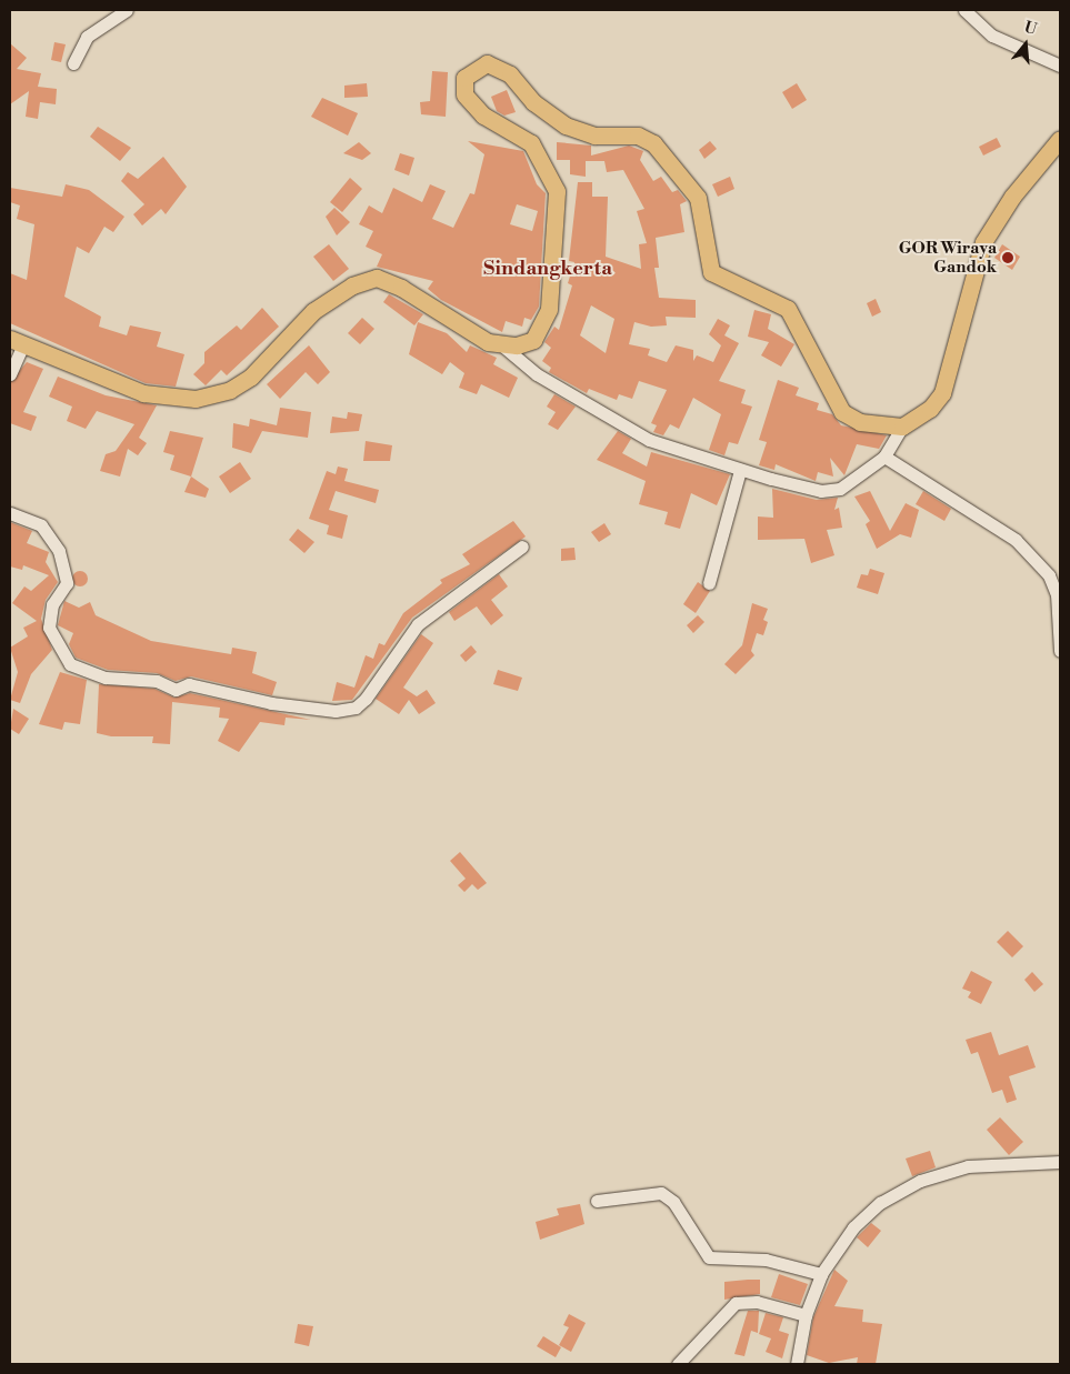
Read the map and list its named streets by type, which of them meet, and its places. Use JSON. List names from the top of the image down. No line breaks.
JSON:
{"districts":["Sindangkerta"],"places":["GOR Wiraya Gandok"],"north":"top"}
